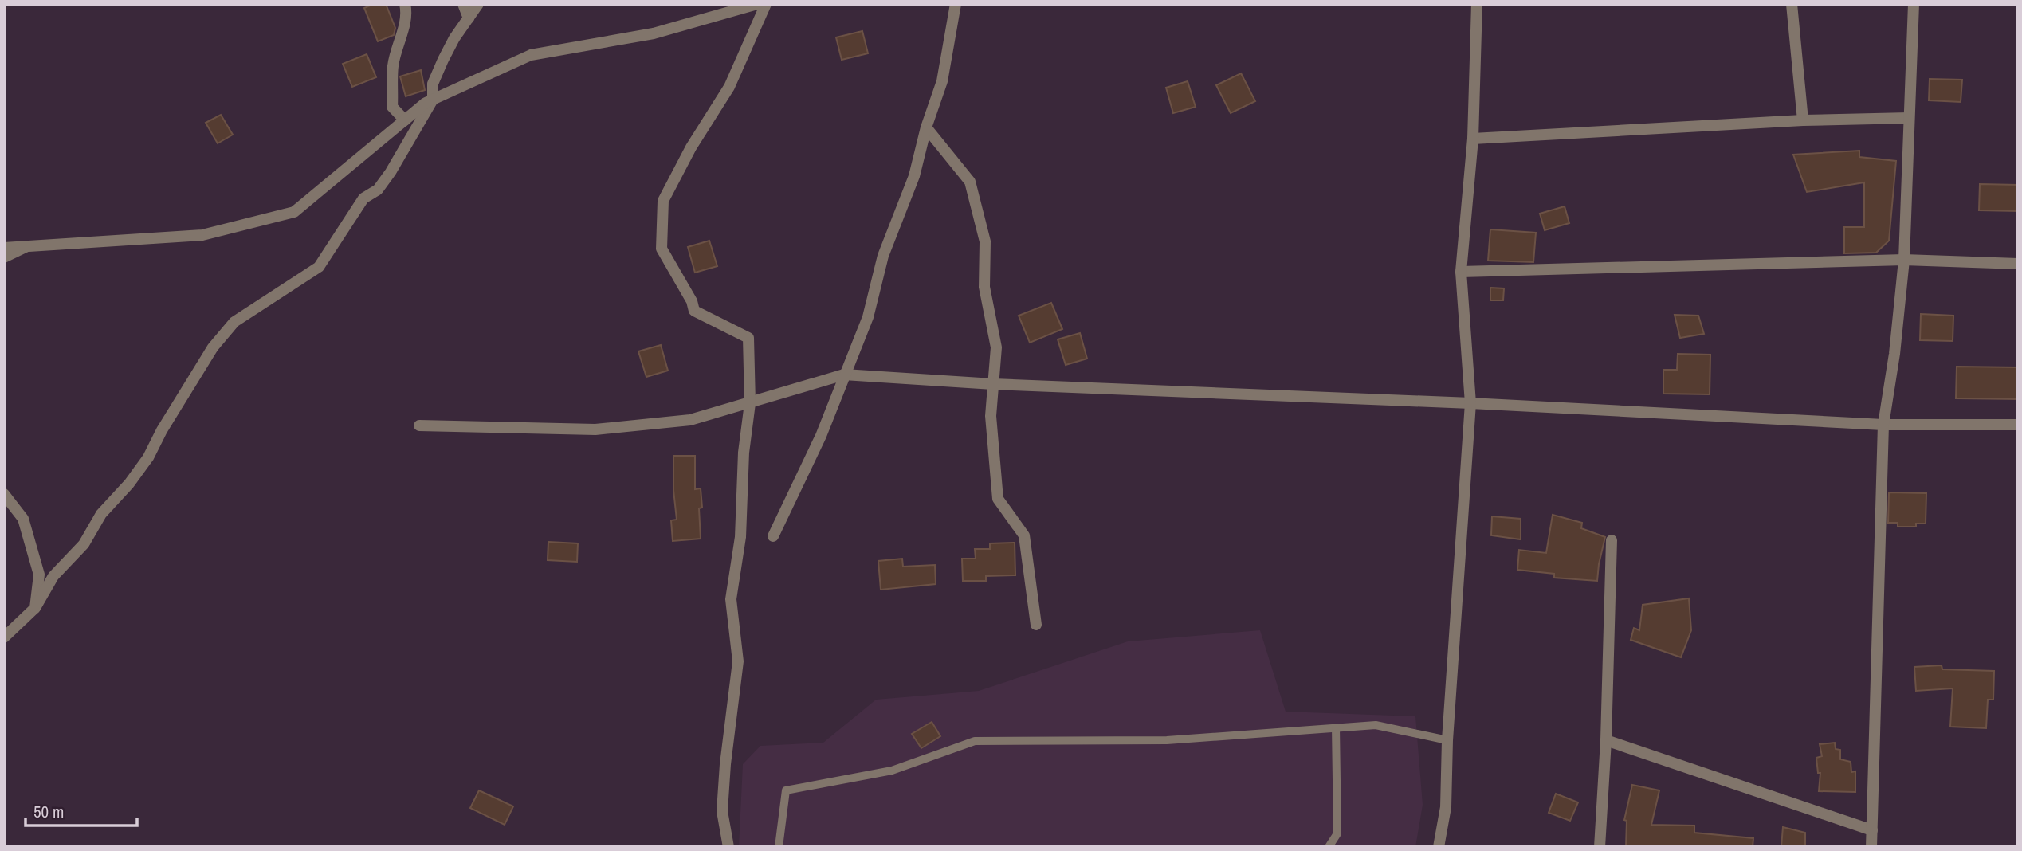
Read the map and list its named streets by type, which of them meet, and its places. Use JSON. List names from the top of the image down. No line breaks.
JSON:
{"scale_bar":"50 m"}
